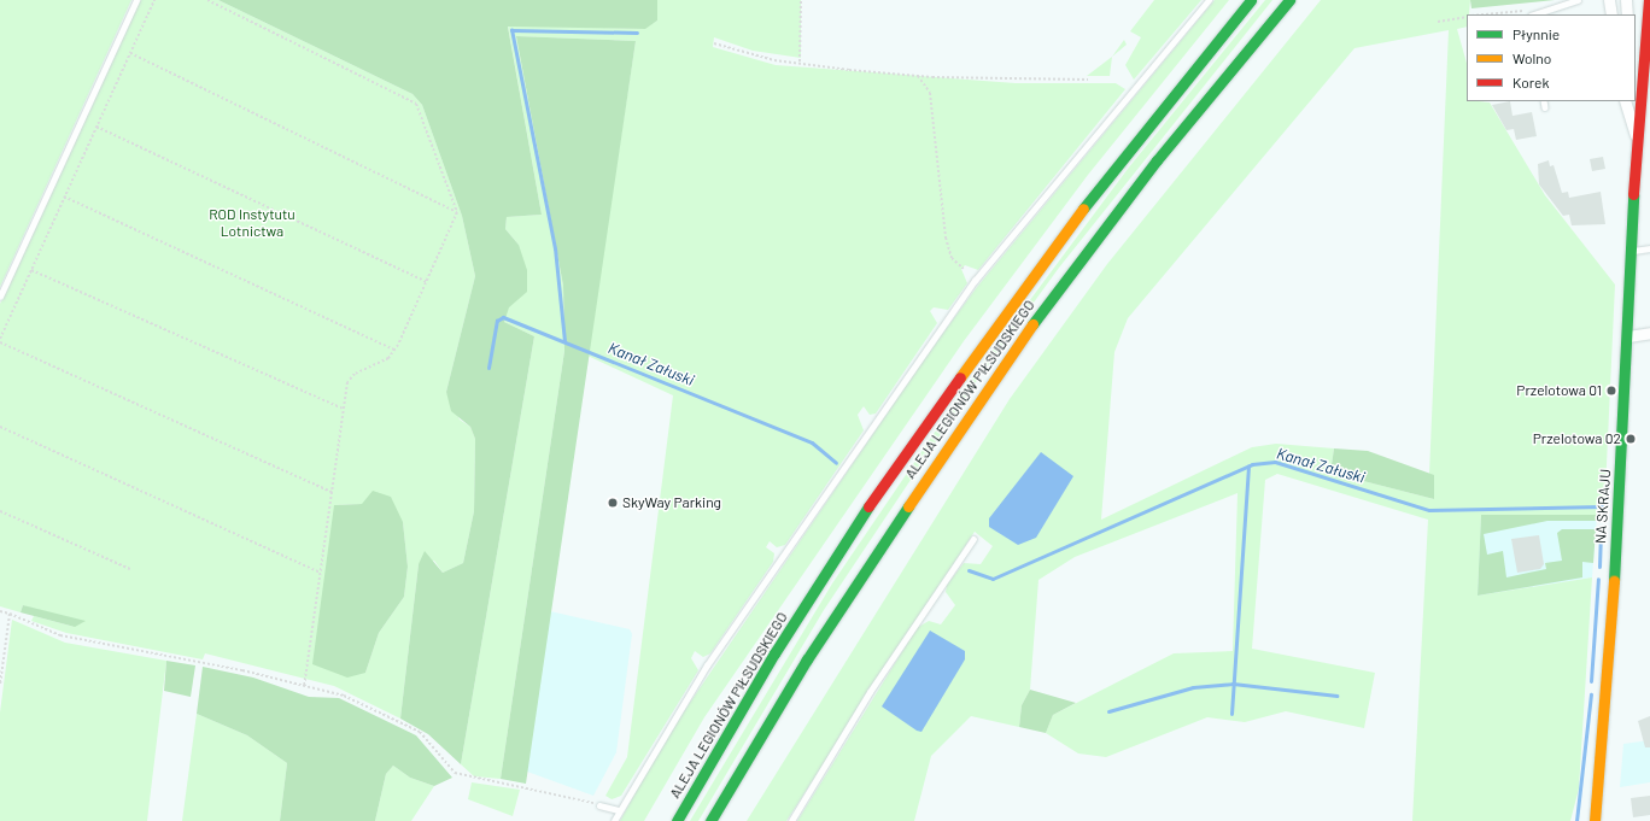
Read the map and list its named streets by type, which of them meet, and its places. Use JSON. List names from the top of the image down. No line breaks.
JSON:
{"streets":{"main road":["ALEJA LEGIONÓW PIŁSUDSKIEGO","NA SKRAJU"]},"water":["Kanał Załuski"],"parks":["ROD Instytutu Lotnictwa"],"places":["Przelotowa 01","Przelotowa 02","SkyWay Parking"],"legend":["Płynnie","Wolno","Korek"]}
